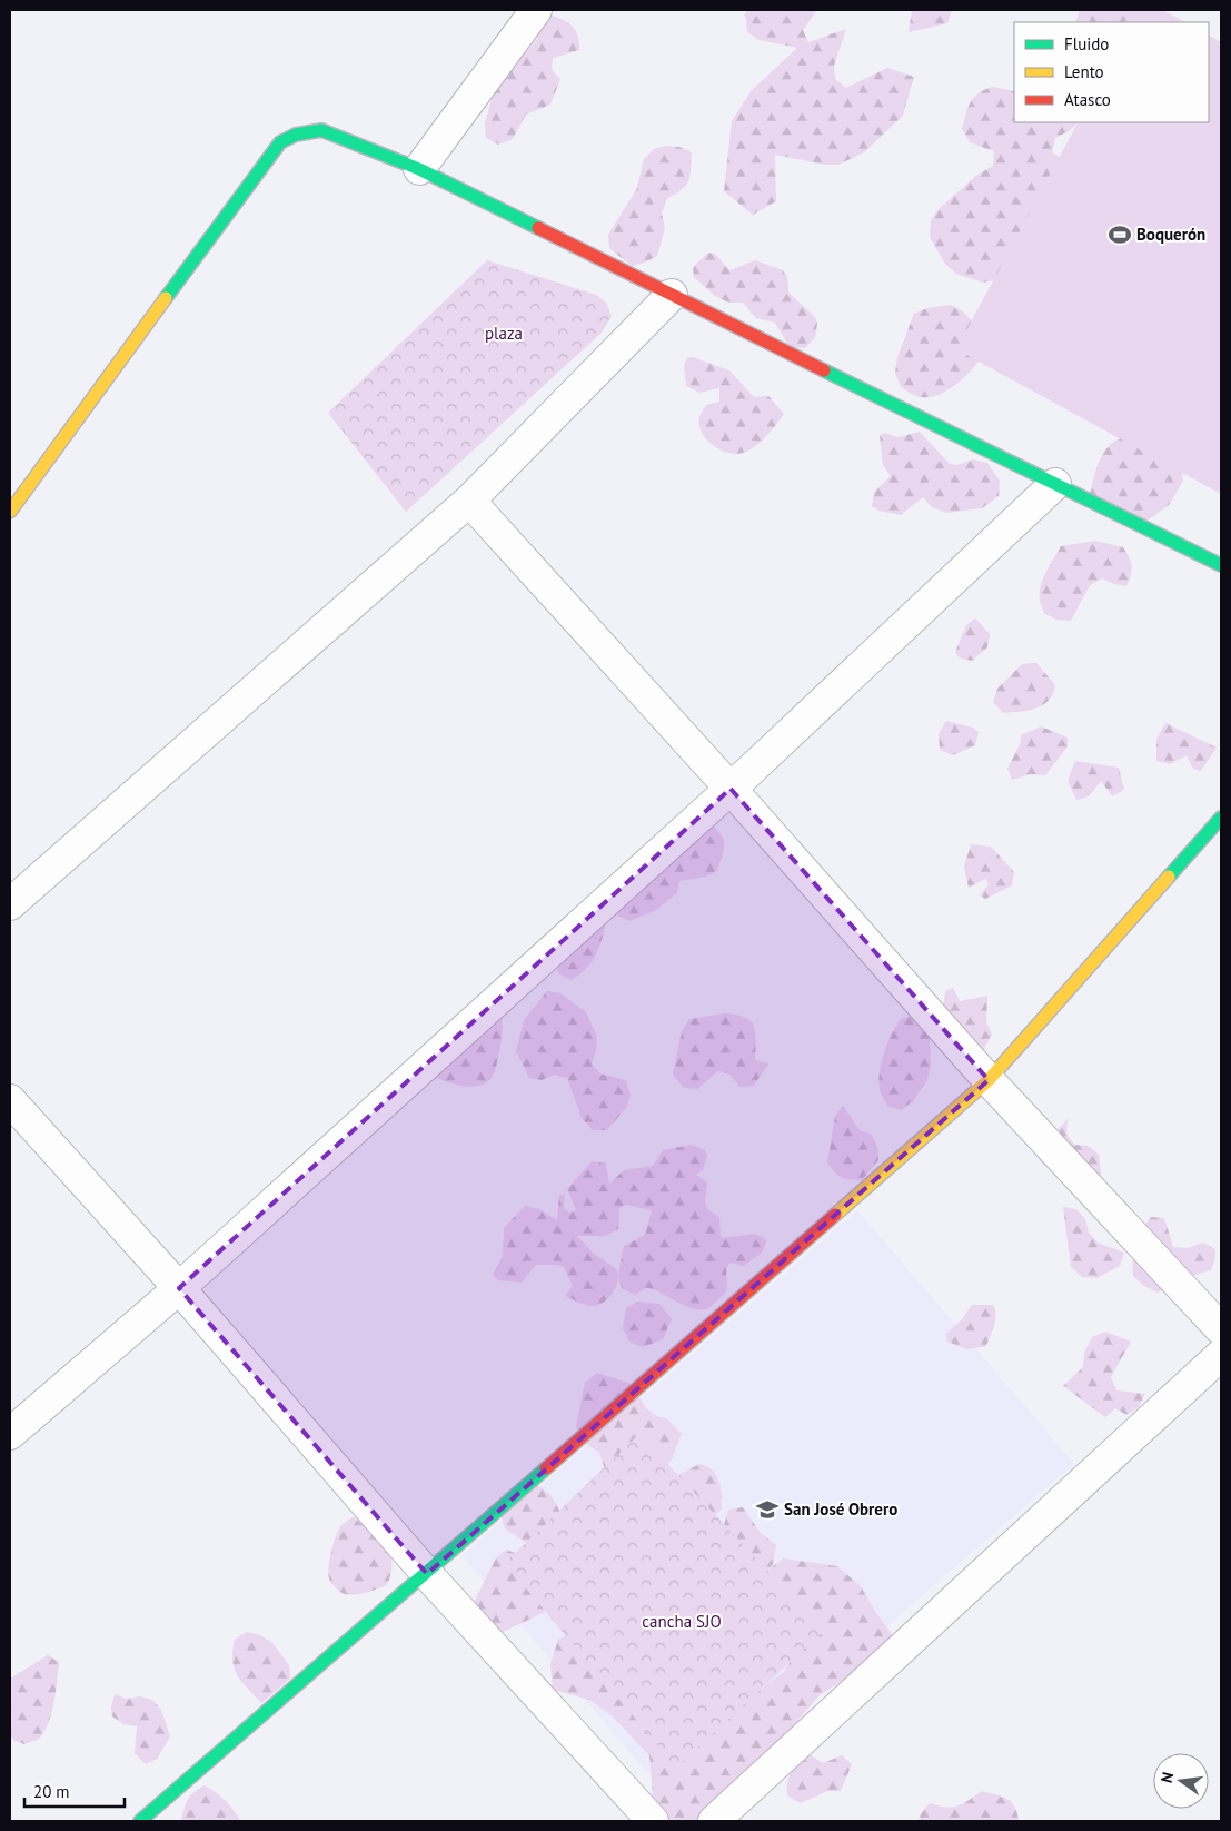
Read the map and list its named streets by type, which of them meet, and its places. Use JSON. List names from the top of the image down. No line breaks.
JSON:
{"parks":["plaza","cancha SJO"],"places":{"sports":["Boquerón"],"school or university":["San José Obrero"]},"legend":["Fluido","Lento","Atasco"],"scale_bar":"20 m","north":"left"}
